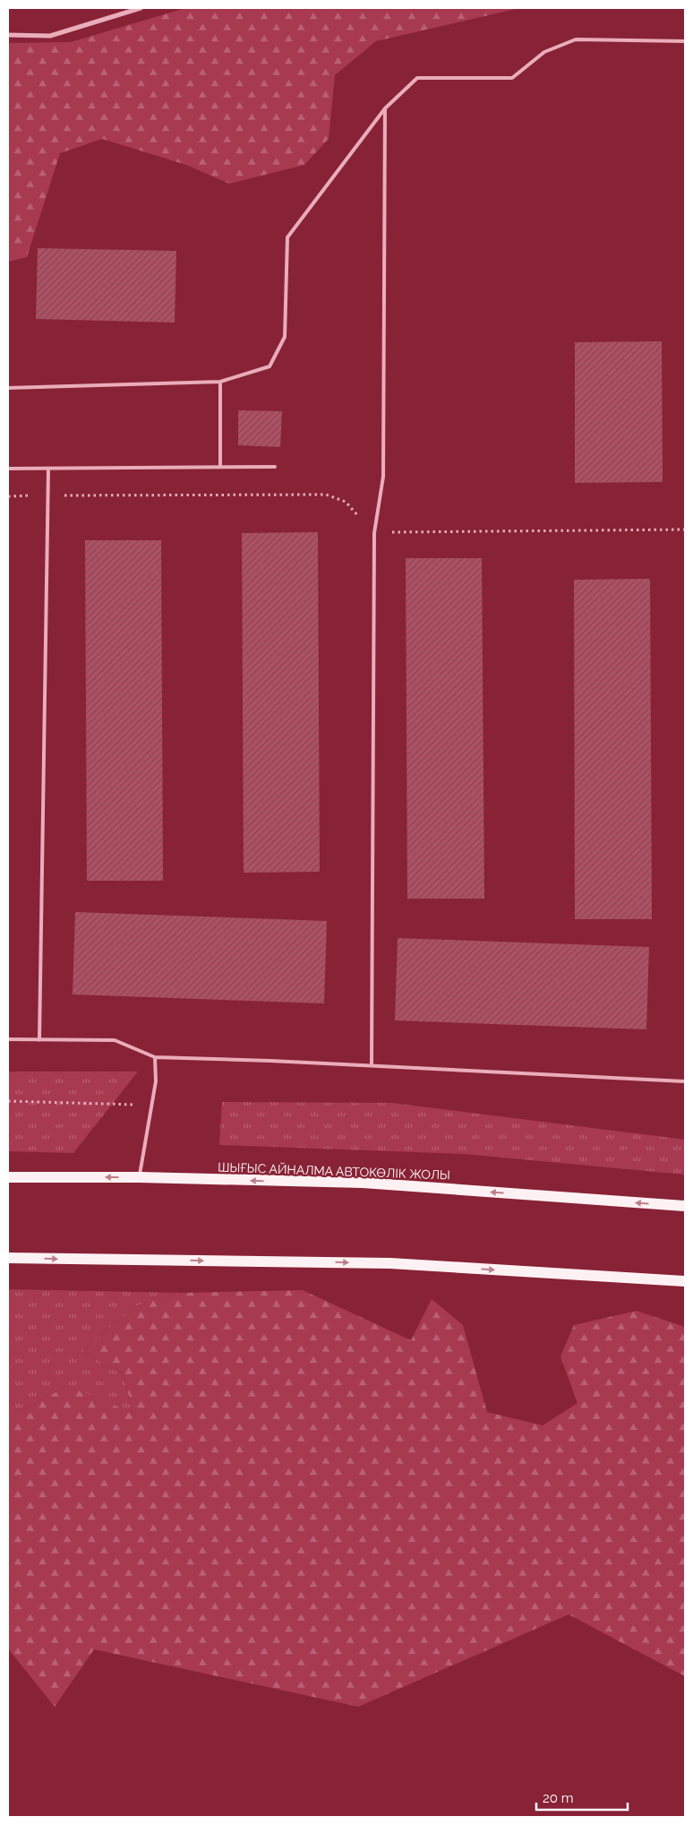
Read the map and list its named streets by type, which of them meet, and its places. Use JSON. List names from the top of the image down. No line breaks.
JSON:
{"streets":{"main road":["ШЫҒЫС АЙНАЛМА АВТОКӨЛІК ЖОЛЫ"]},"scale_bar":"20 m"}
